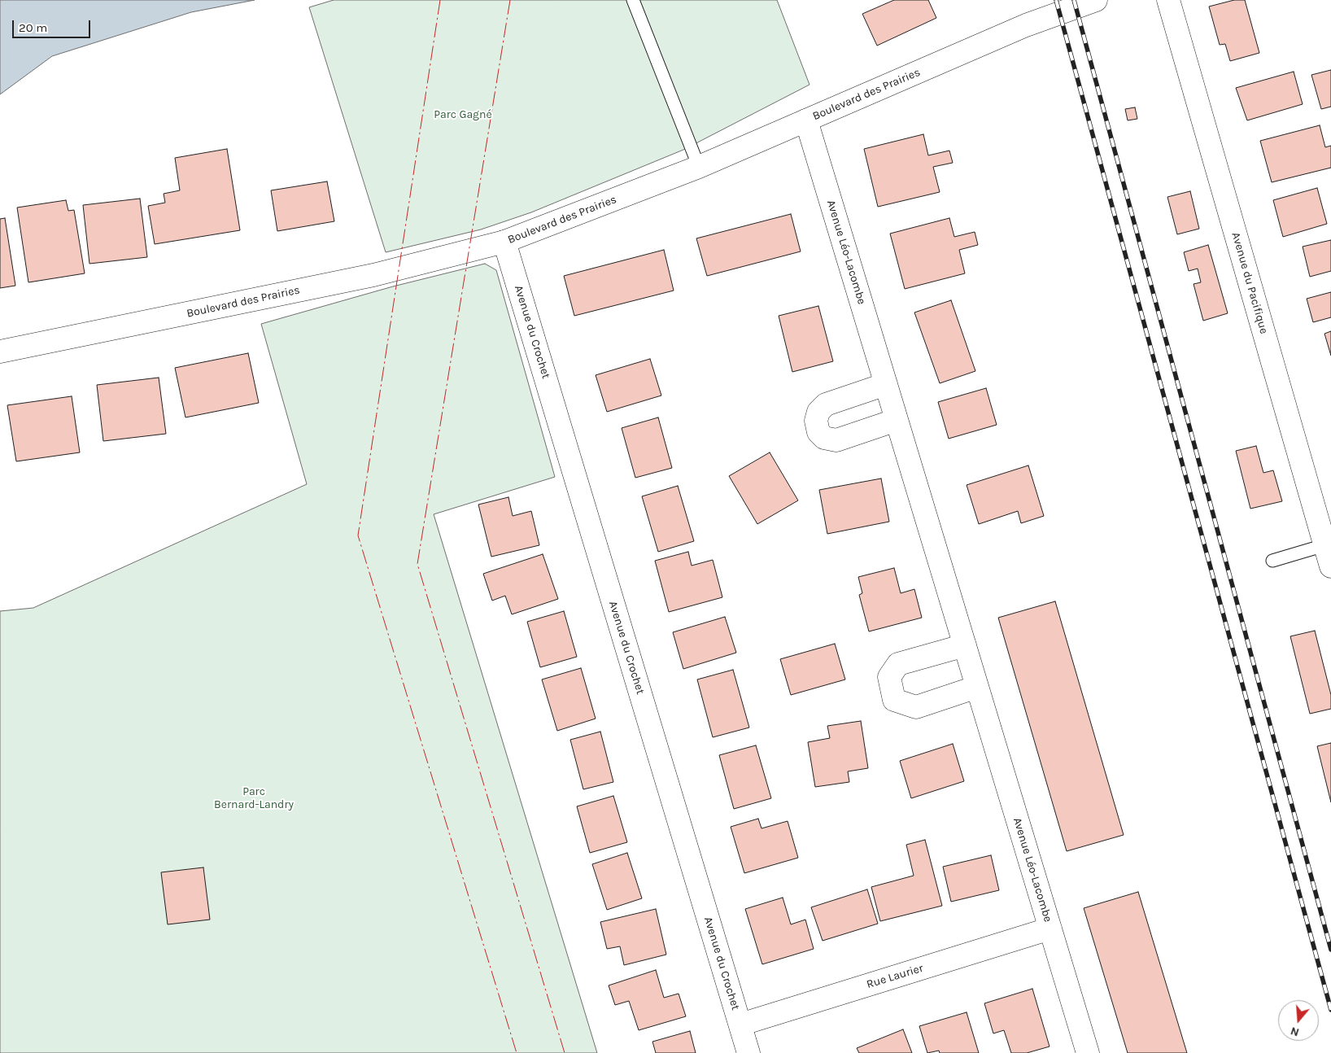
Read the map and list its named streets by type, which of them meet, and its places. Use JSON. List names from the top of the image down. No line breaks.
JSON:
{"streets":{"street":["Boulevard des Prairies","Avenue Léo-Lacombe","Avenue du Pacifique","Avenue du Crochet","Rue Laurier"]},"crossings":[["Boulevard des Prairies","Avenue Léo-Lacombe"],["Boulevard des Prairies","Avenue du Crochet"],["Avenue Léo-Lacombe","Rue Laurier"],["Avenue du Crochet","Rue Laurier"]],"parks":["Parc Gagné","Parc Bernard-Landry"],"scale_bar":"20 m","north":"bottom"}
